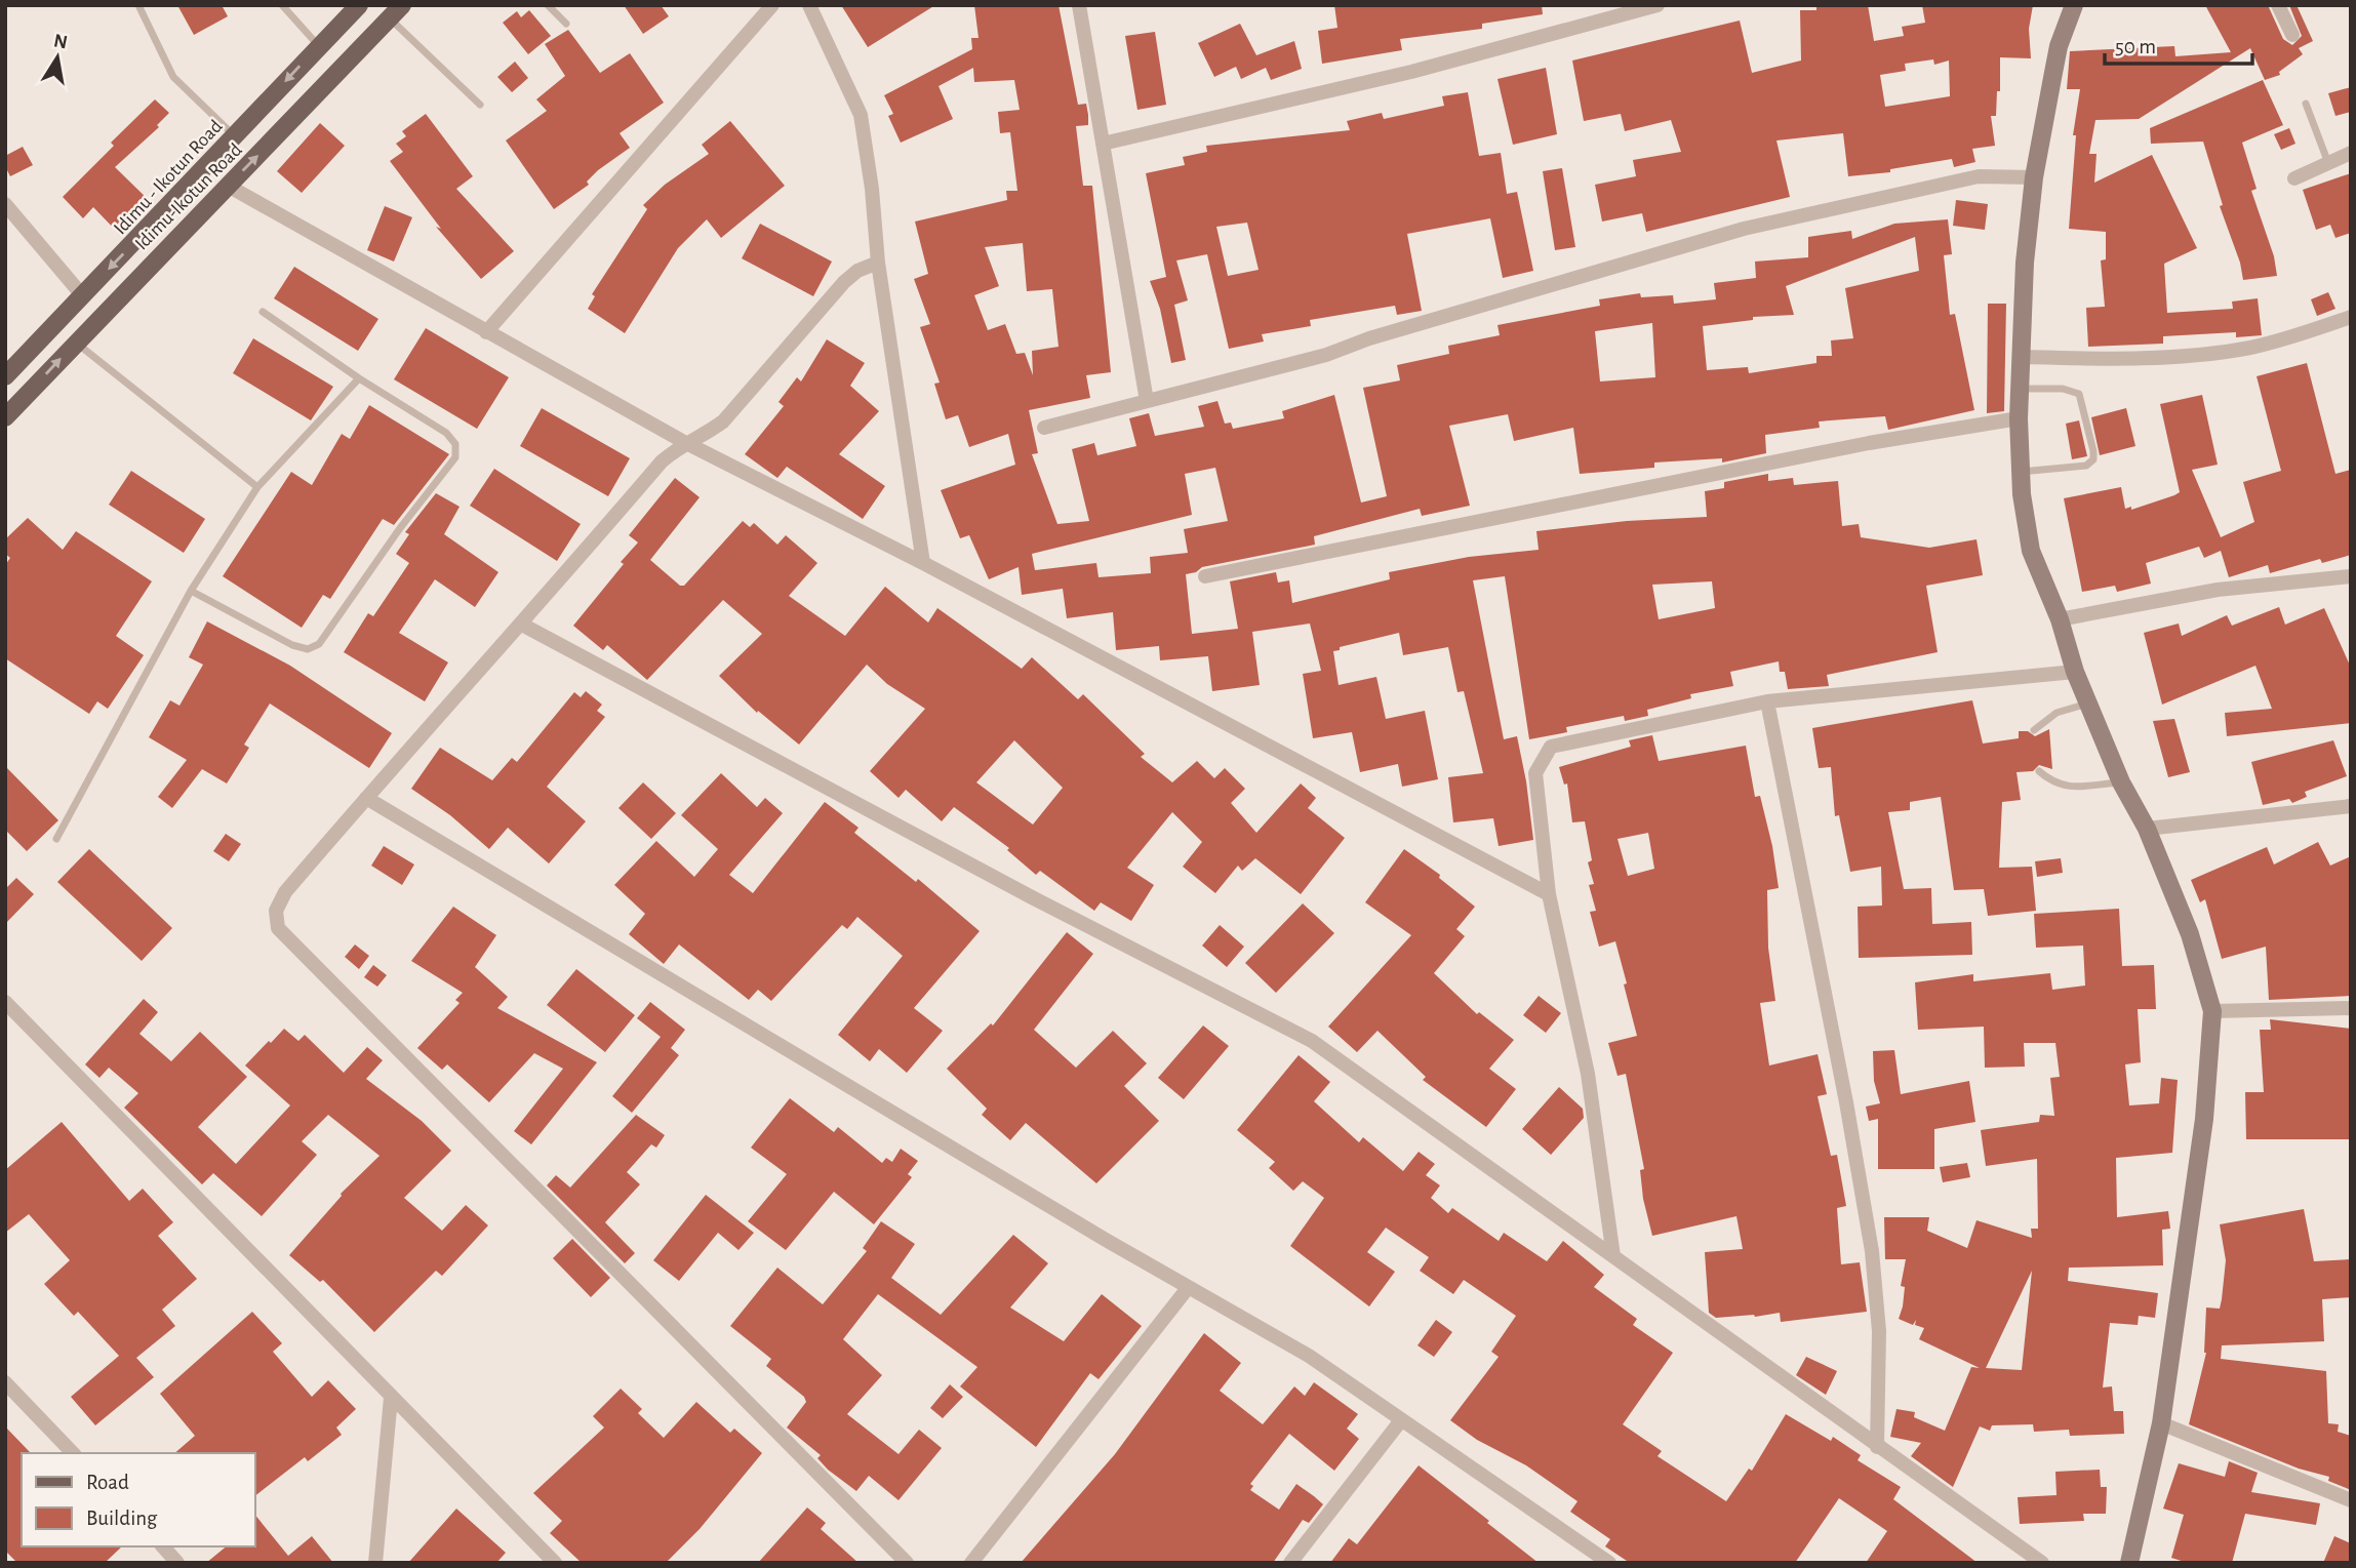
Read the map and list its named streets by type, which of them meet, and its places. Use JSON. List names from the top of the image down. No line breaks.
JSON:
{"streets":{"main road":["Idimu - Ikotun Road","Idimu-Ikotun Road"]},"one_way":["Idimu - Ikotun Road","Idimu-Ikotun Road"],"legend":["Road","Building"],"scale_bar":"50 m","north":"top"}
